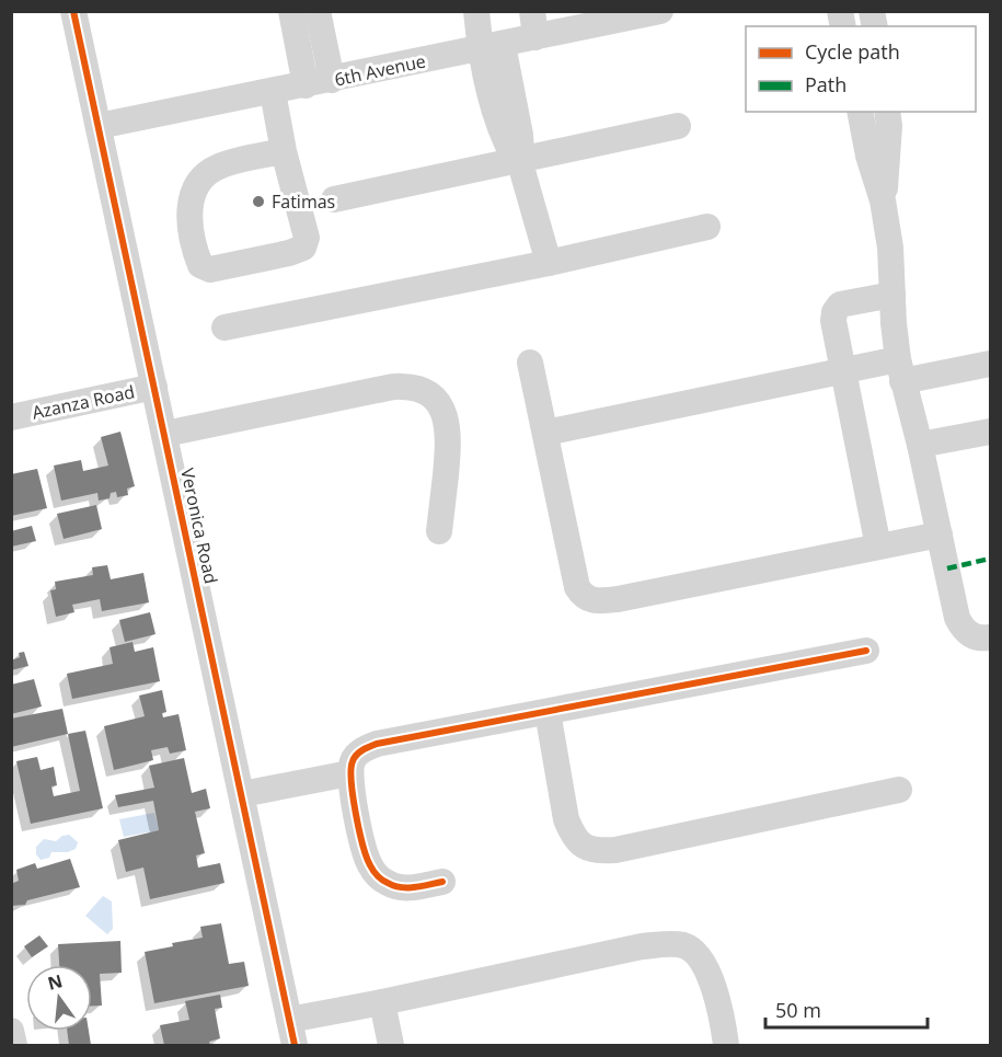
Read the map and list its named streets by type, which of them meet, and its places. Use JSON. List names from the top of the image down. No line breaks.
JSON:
{"streets":{"street":["6th Avenue","Azanza Road","Veronica Road"]},"crossings":[["6th Avenue","Veronica Road"],["Azanza Road","Veronica Road"]],"places":["Fatimas"],"legend":["Cycle path","Path"],"scale_bar":"50 m","north":"top"}
